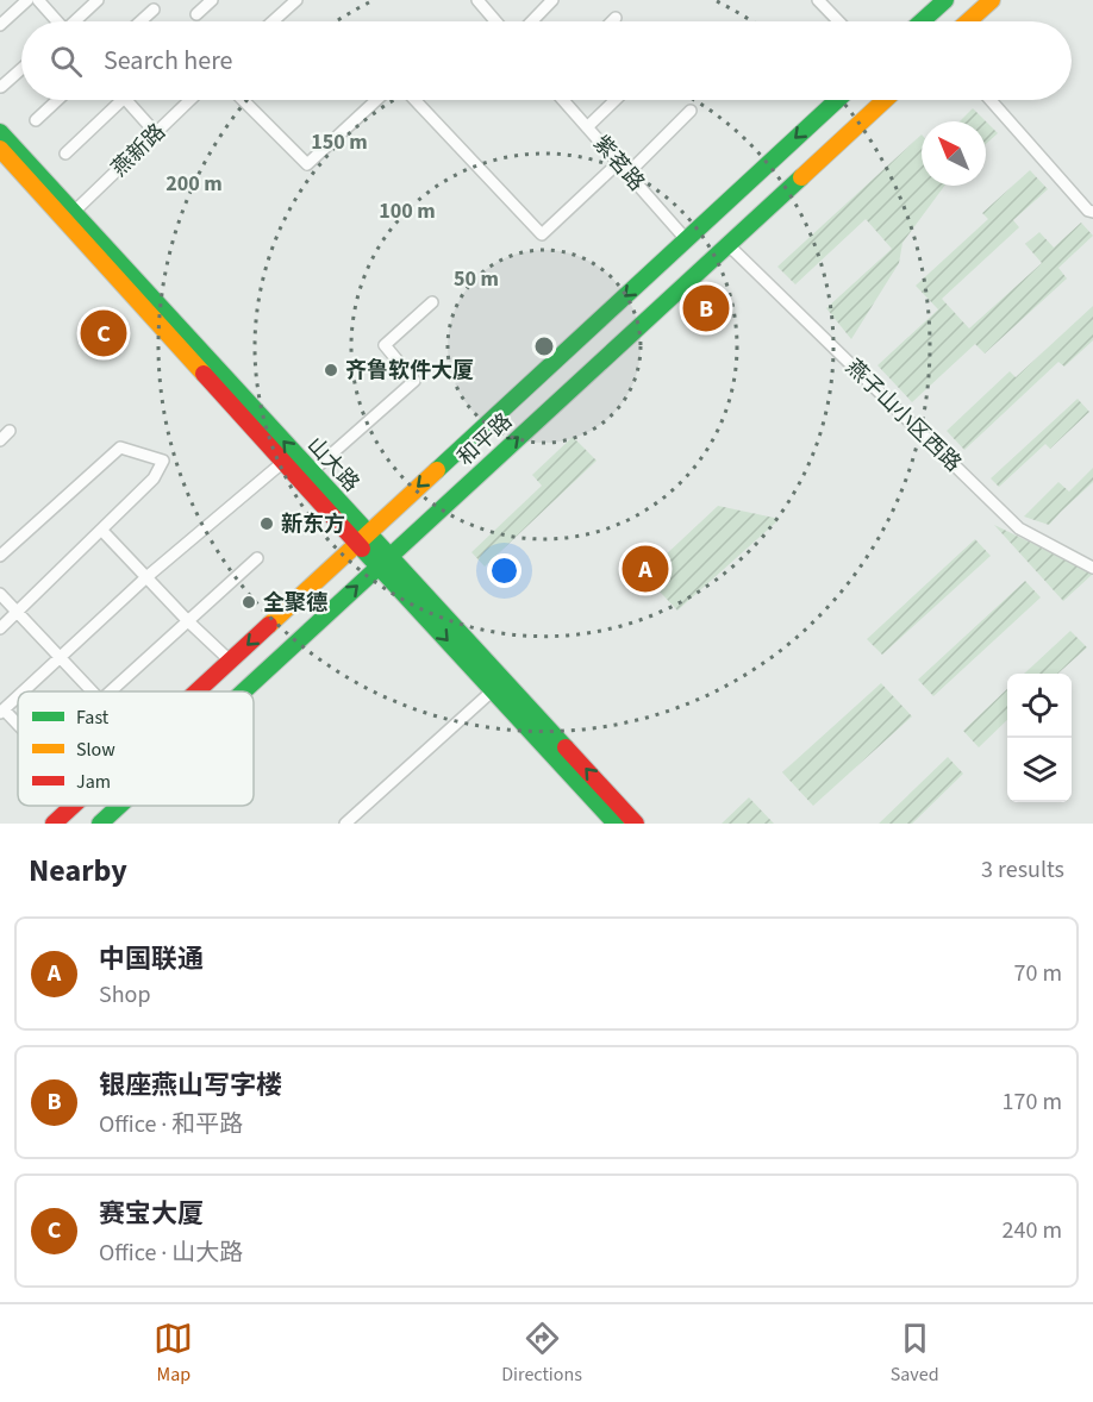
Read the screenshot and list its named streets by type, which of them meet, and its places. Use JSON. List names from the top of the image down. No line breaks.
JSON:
{"streets":{"main road":["和平路","山大路"],"street":["燕新路","紫茗路","燕子山小区西路"]},"crossings":[["燕新路","山大路"],["紫茗路","和平路"],["燕子山小区西路","和平路"],["和平路","山大路"]],"places":["齐鲁软件大厦","新东方","全聚德"],"legend":["Fast","Slow","Jam"],"north":"top left","page":{"search":"Search here","pins":["B","C","A"],"heading":["Nearby","3 results"],"list":[{"mark":"A","name":"中国联通","note":"Shop","value":"70 m"},{"mark":"B","name":"银座燕山写字楼","note":"Office · 和平路","value":"170 m"},{"mark":"C","name":"赛宝大厦","note":"Office · 山大路","value":"240 m"}],"nav":["Map","Directions","Saved"]},"rings":["150 m","200 m","100 m","50 m"]}
